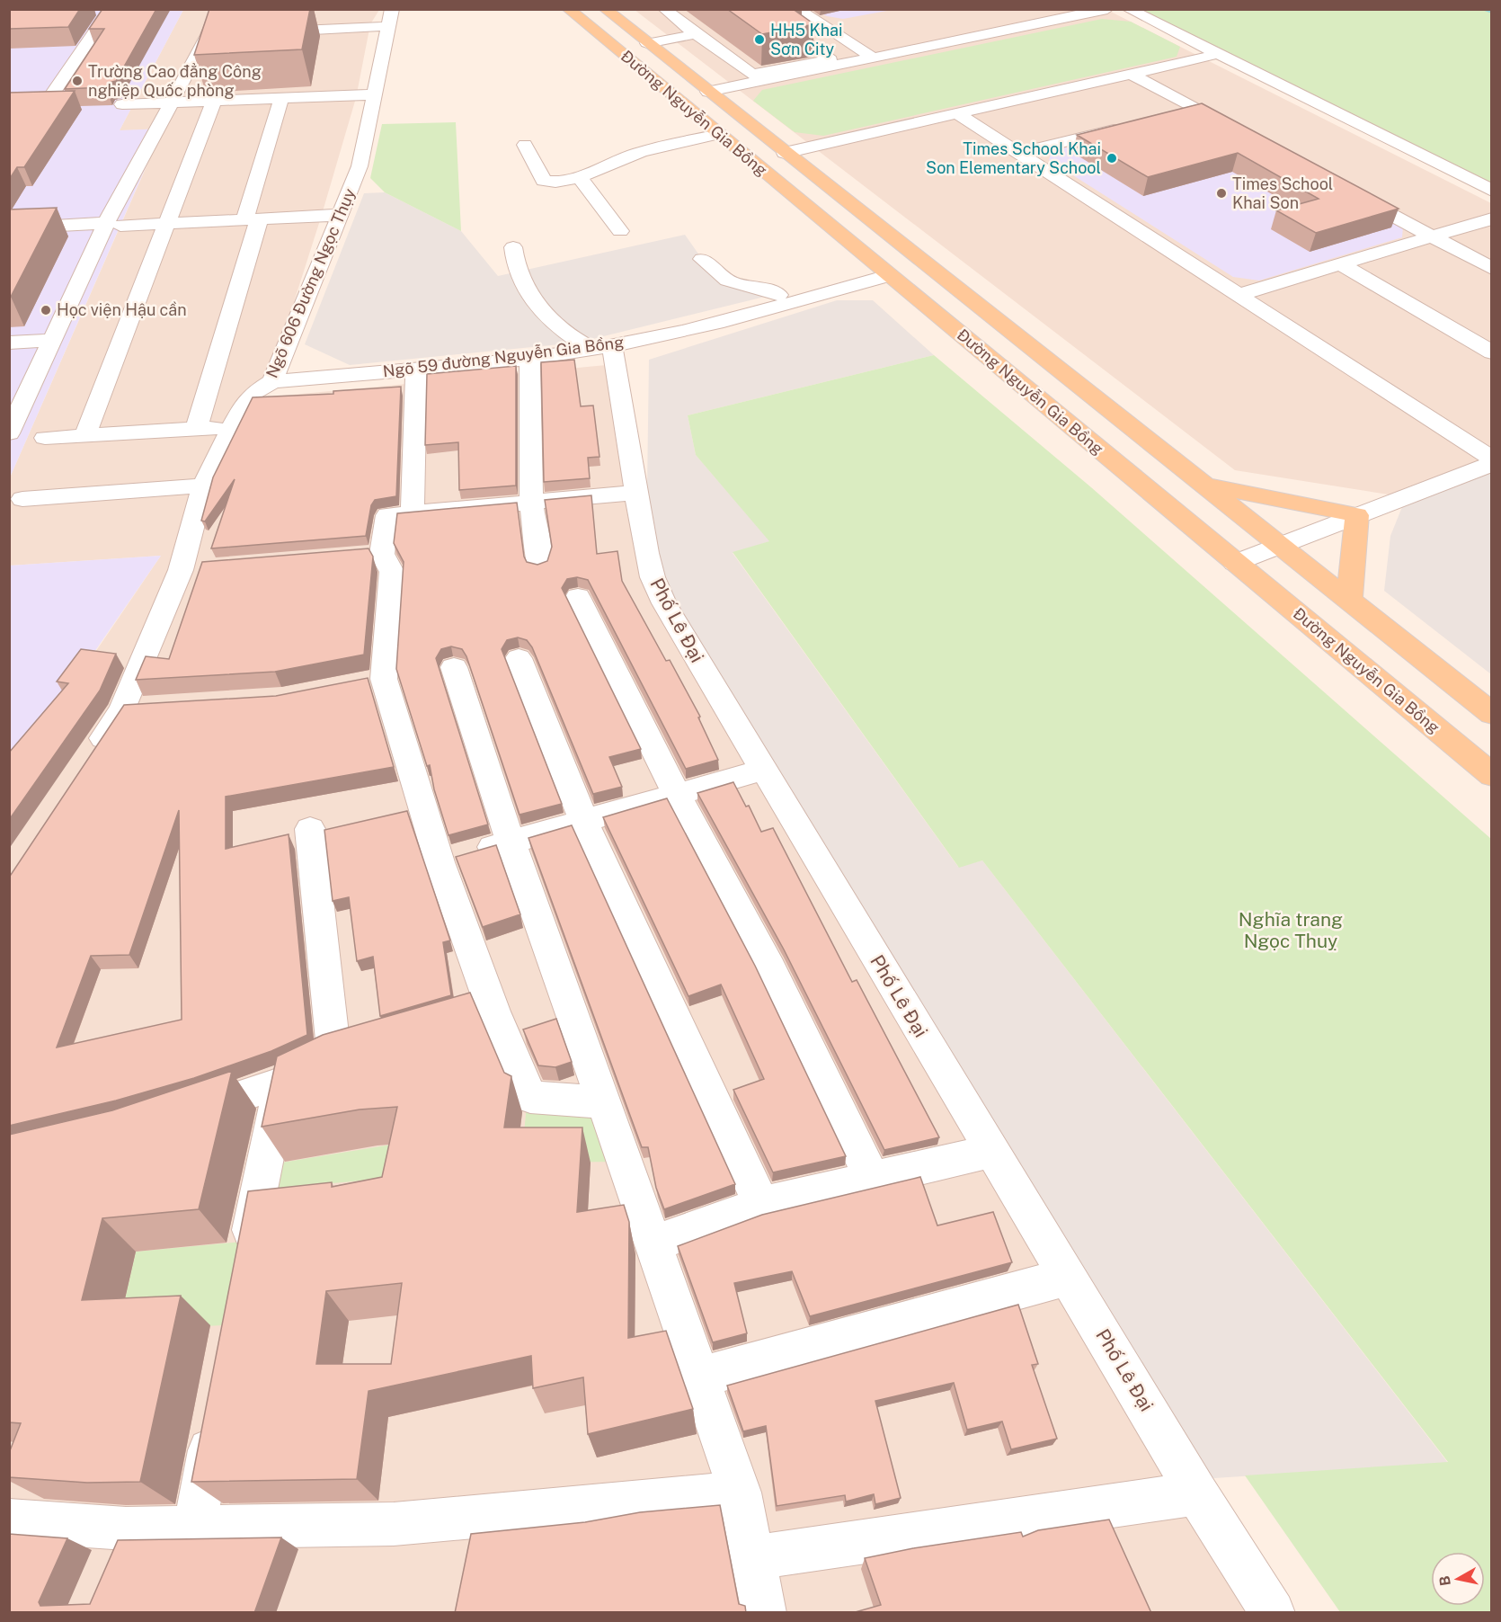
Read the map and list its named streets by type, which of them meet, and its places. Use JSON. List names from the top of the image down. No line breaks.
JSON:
{"streets":{"main road":["Đường Nguyễn Gia Bồng"],"street":["Ngõ 606 Đường Ngọc Thụy","Ngõ 59 đường Nguyễn Gia Bồng","Phố Lê Đại"]},"crossings":[["Đường Nguyễn Gia Bồng","Ngõ 59 đường Nguyễn Gia Bồng"],["Ngõ 606 Đường Ngọc Thụy","Ngõ 59 đường Nguyễn Gia Bồng"],["Ngõ 59 đường Nguyễn Gia Bồng","Phố Lê Đại"]],"parks":["Nghĩa trang Ngọc Thuỵ"],"places":["HH5 Khai Sơn City","Trường Cao đẳng Công nghiệp Quốc phòng","Times School Khai Son Elementary School","Times School Khai Son","Học viện Hậu cần"],"north":"left"}
